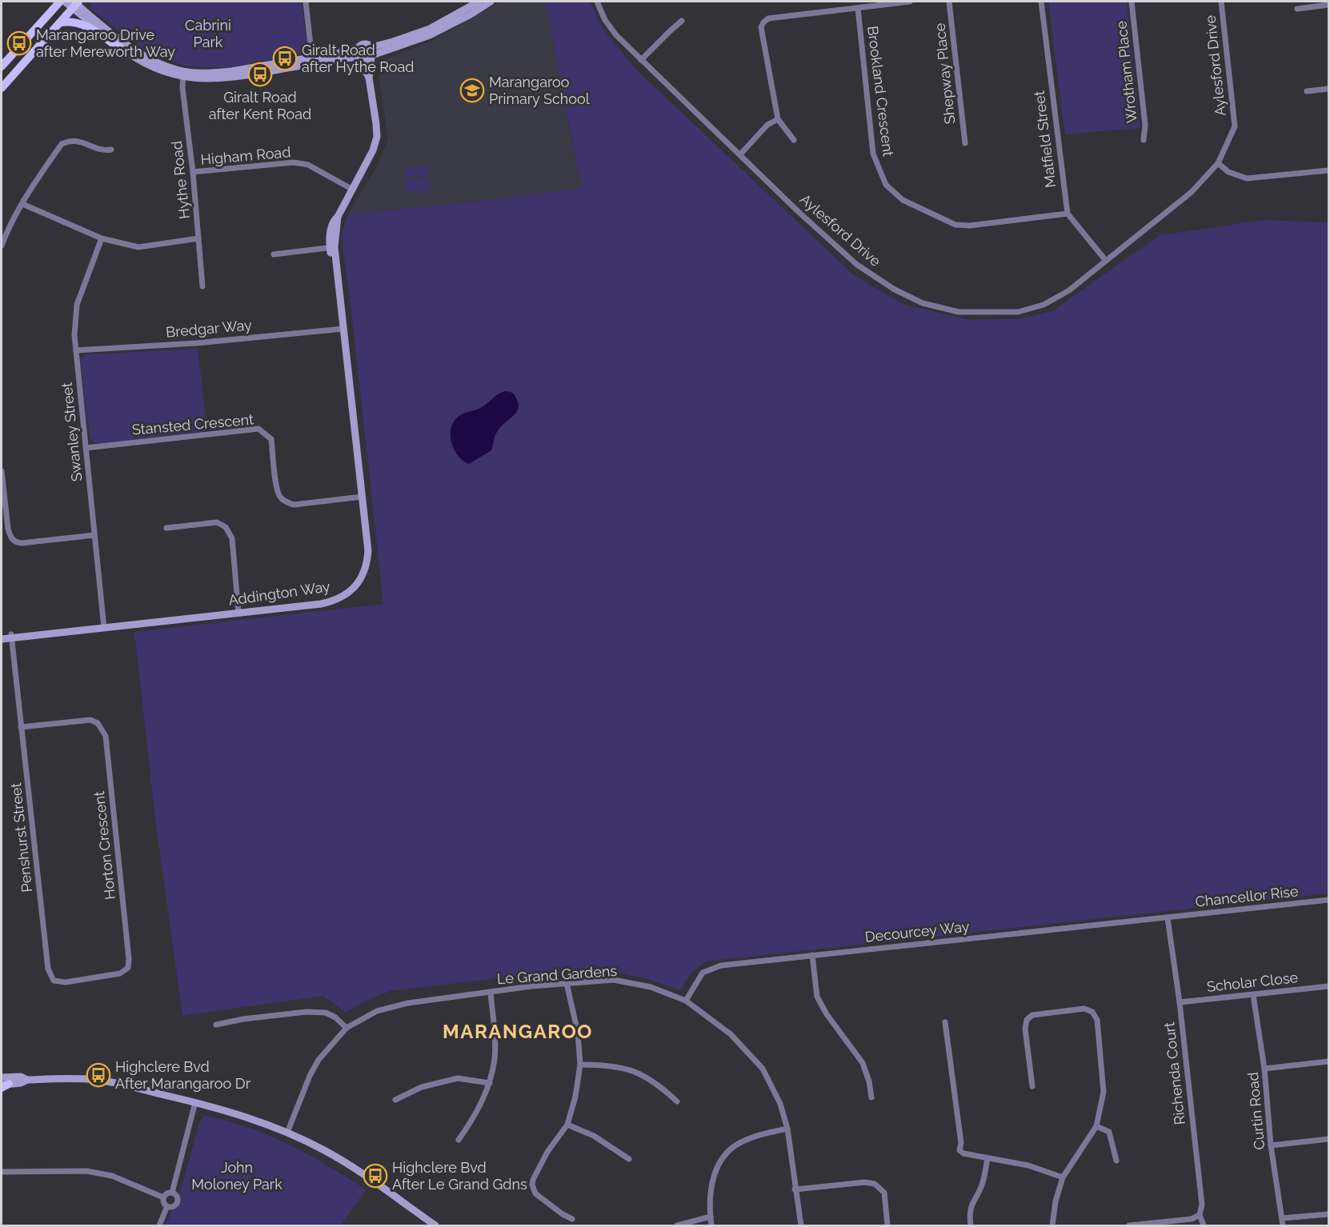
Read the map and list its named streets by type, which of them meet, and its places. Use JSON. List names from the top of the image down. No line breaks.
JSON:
{"streets":{"street":["Aylesford Drive","Wrotham Place","Shepway Place","Brookland Crescent","Matfield Street","Higham Road","Hythe Road","Bredgar Way","Stansted Crescent","Swanley Street","Addington Way","Penshurst Street","Horton Crescent","Chancellor Rise","Decourcey Way","Le Grand Gardens","Scholar Close","Richenda Court","Curtin Road"]},"crossings":[["Brookland Crescent","Matfield Street"],["Higham Road","Hythe Road"],["Higham Road","Addington Way"],["Bredgar Way","Swanley Street"],["Bredgar Way","Addington Way"],["Stansted Crescent","Swanley Street"],["Stansted Crescent","Addington Way"],["Swanley Street","Addington Way"],["Addington Way","Penshurst Street"],["Penshurst Street","Horton Crescent"],["Chancellor Rise","Decourcey Way"],["Chancellor Rise","Richenda Court"],["Decourcey Way","Le Grand Gardens"],["Decourcey Way","Richenda Court"],["Scholar Close","Richenda Court"],["Scholar Close","Curtin Road"]],"districts":["MARANGAROO"],"parks":["Cabrini Park","John Moloney Park"],"places":{"bus stop":["Marangaroo Drive after Mereworth Way","Giralt Road after Hythe Road","Giralt Road after Kent Road","Highclere Bvd After Marangaroo Dr","Highclere Bvd After Le Grand Gdns"],"school or university":["Marangaroo Primary School"]}}
